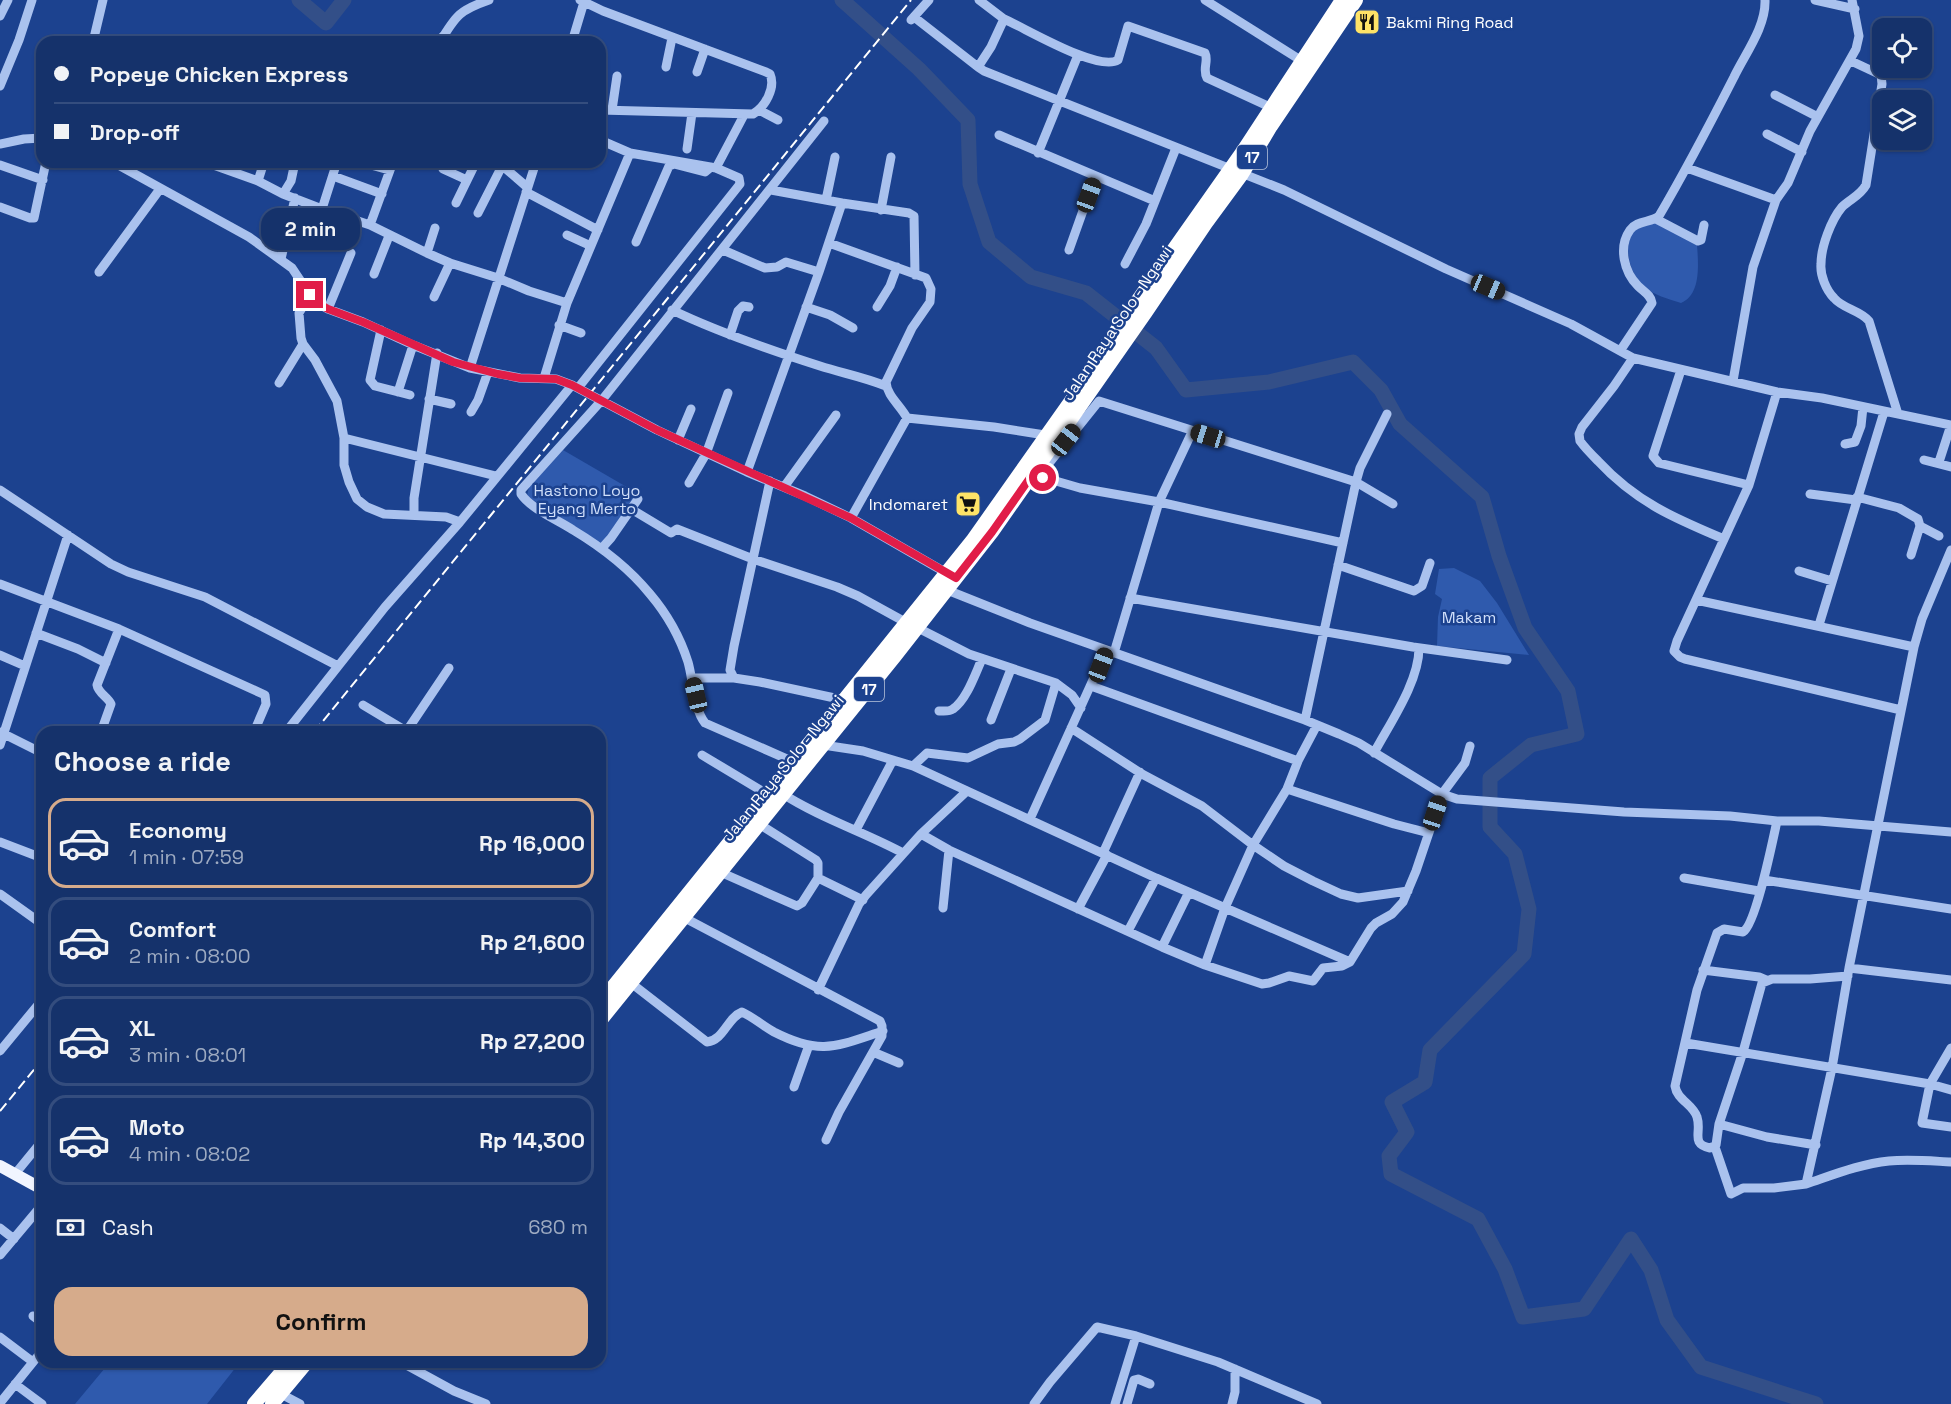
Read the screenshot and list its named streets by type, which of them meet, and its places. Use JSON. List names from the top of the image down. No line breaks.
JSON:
{"streets":{"highway":["17","Jalan Raya Solo - Ngawi"]},"parks":["Hastono Loyo Eyang Merto","Makam"],"places":{"restaurant":["Bakmi Ring Road"],"supermarket":["Indomaret"]},"page":{"banner":["Popeye Chicken Express","Drop-off"],"bubble":"2 min","heading":"Choose a ride","list":[{"name":"Economy","note":"1 min · 07:59","value":"Rp 16,000"},{"name":"Comfort","note":"2 min · 08:00","value":"Rp 21,600"},{"name":"XL","note":"3 min · 08:01","value":"Rp 27,200"},{"name":"Moto","note":"4 min · 08:02","value":"Rp 14,300"}],"pay":["Cash","680 m"],"buttons":"Confirm"}}
